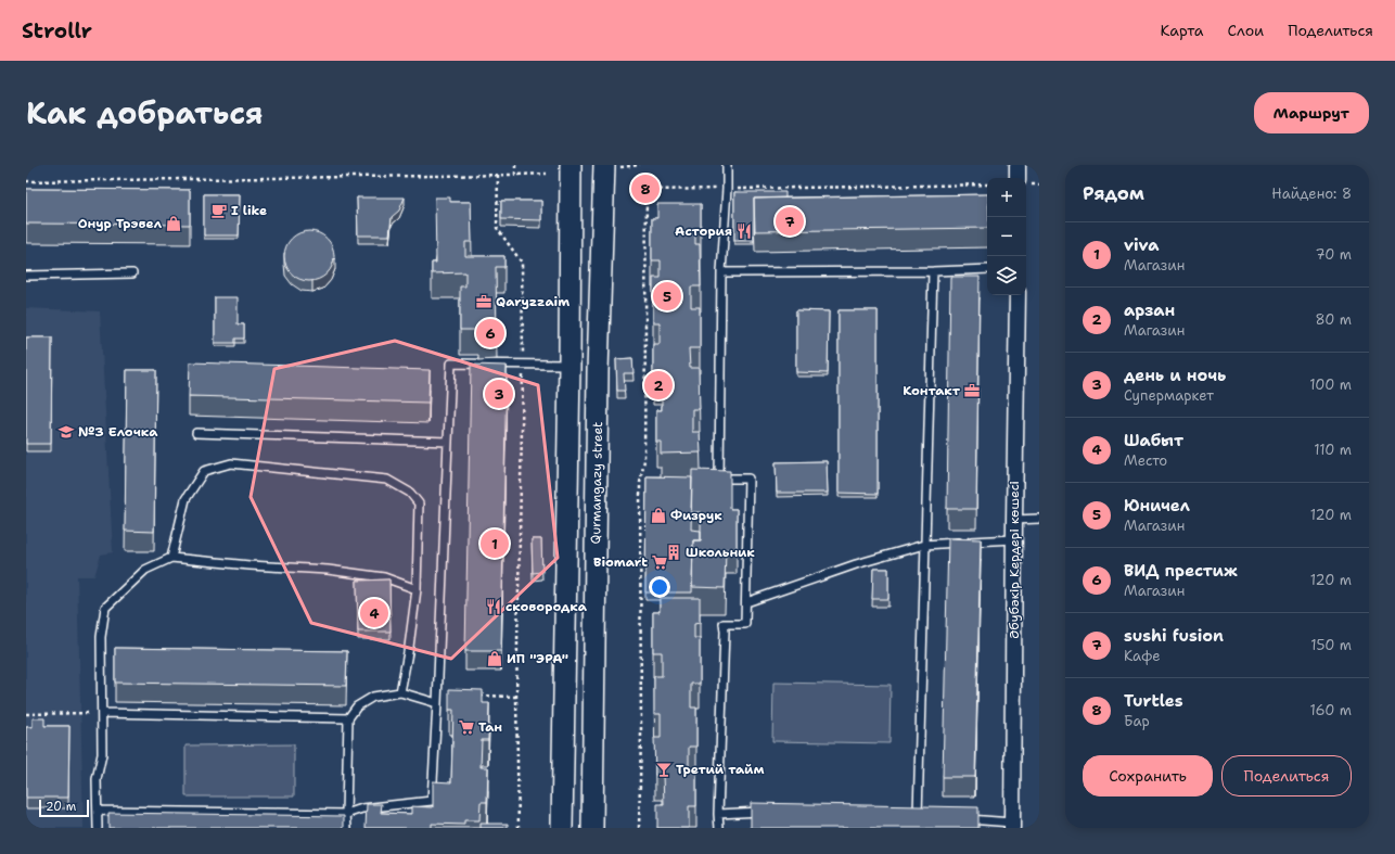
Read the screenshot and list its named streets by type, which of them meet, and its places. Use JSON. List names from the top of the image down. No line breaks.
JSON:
{"streets":{"street":["Qurmangazy street","Әбубәкір Кердері көшесі"]},"places":{"cafe":["I like"],"shop":["Онур Трэвел","Физрук","ИП \"ЭРА\""],"restaurant":["Астория","сковородка"],"office":["Qaryzzaim","Контакт"],"school or university":["№3 Елочка"],"building":["Школьник"],"supermarket":["Biomart","Тан"],"bar":["Третий тайм"]},"scale_bar":"20 m","page":{"header":"Strollr","nav":["Карта","Слои","Поделиться"],"title":"Как добраться","buttons":["Маршрут",["Сохранить","Поделиться"]],"heading":["Рядом","Найдено: 8"],"pins":["8","7","5","6","2","3","1","4"],"map_buttons":["+","−"],"list":[{"mark":"1","name":"viva","note":"Магазин","value":"70 m"},{"mark":"2","name":"арзан","note":"Магазин","value":"80 m"},{"mark":"3","name":"день и ночь","note":"Супермаркет","value":"100 m"},{"mark":"4","name":"Шабыт","note":"Место","value":"110 m"},{"mark":"5","name":"Юничел","note":"Магазин","value":"120 m"},{"mark":"6","name":"ВИД престиж","note":"Магазин","value":"120 m"},{"mark":"7","name":"sushi fusion","note":"Кафе","value":"150 m"},{"mark":"8","name":"Turtles","note":"Бар","value":"160 m"}],"scale":"20 m"}}
